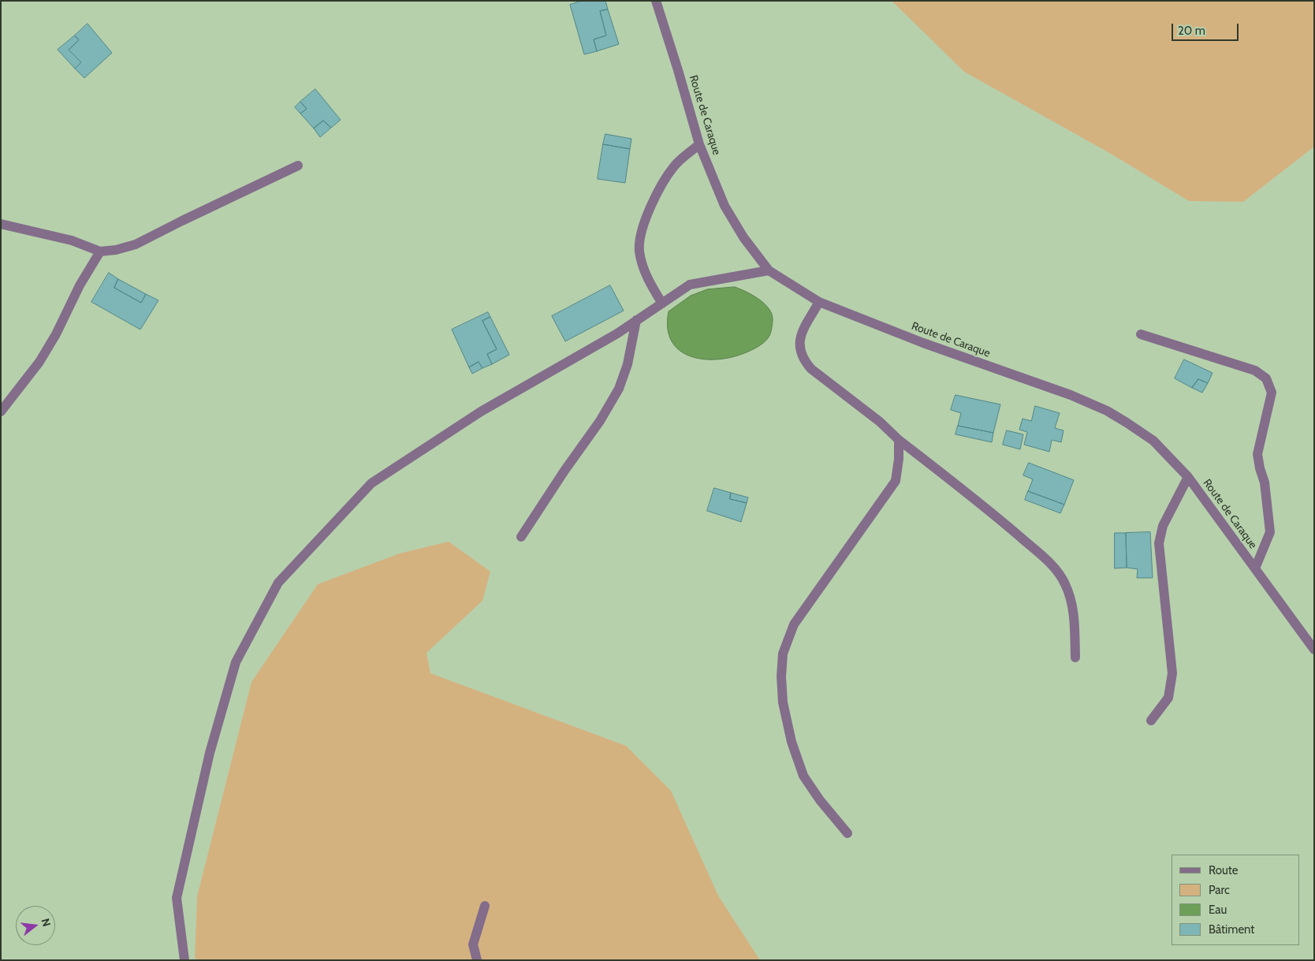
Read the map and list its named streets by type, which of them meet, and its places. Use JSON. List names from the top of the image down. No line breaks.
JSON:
{"streets":{"street":["Route de Caraque"]},"legend":["Route","Parc","Eau","Bâtiment"],"scale_bar":"20 m","north":"right"}
